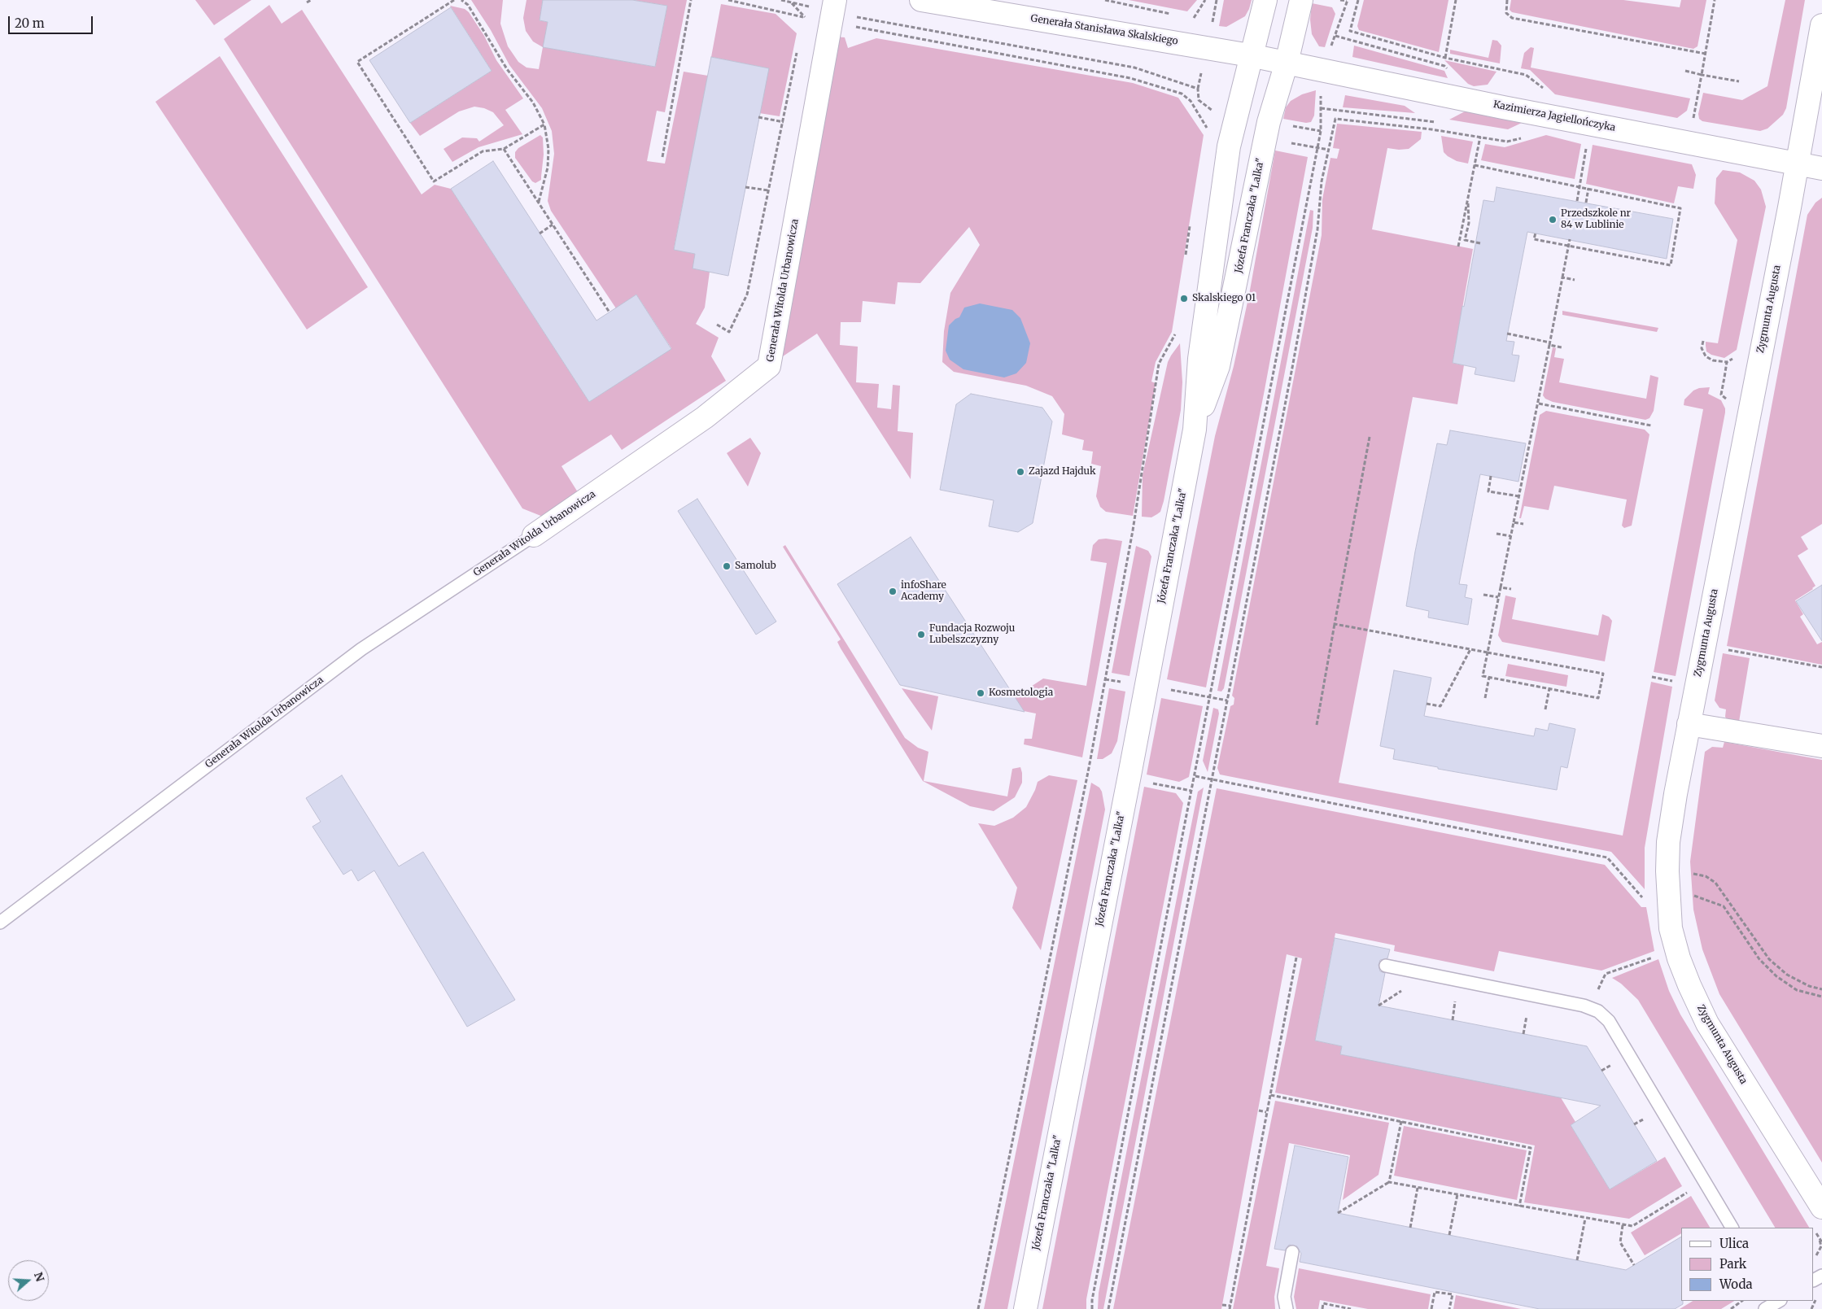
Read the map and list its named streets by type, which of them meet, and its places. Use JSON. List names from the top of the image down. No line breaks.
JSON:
{"streets":{"street":["Generała Stanisława Skalskiego","Kazimierza Jagiellończyka","Józefa Franczaka \"Lalka\"","Generała Witolda Urbanowicza","Zygmunta Augusta"]},"crossings":[["Generała Stanisława Skalskiego","Kazimierza Jagiellończyka"],["Generała Stanisława Skalskiego","Józefa Franczaka \"Lalka\""],["Kazimierza Jagiellończyka","Józefa Franczaka \"Lalka\""],["Kazimierza Jagiellończyka","Zygmunta Augusta"]],"places":["Przedszkole nr 84 w Lublinie","Skalskiego 01","Zajazd Hajduk","Samolub","infoShare Academy","Fundacja Rozwoju Lubelszczyzny","Kosmetologia"],"legend":["Ulica","Park","Woda"],"scale_bar":"20 m","north":"right"}
